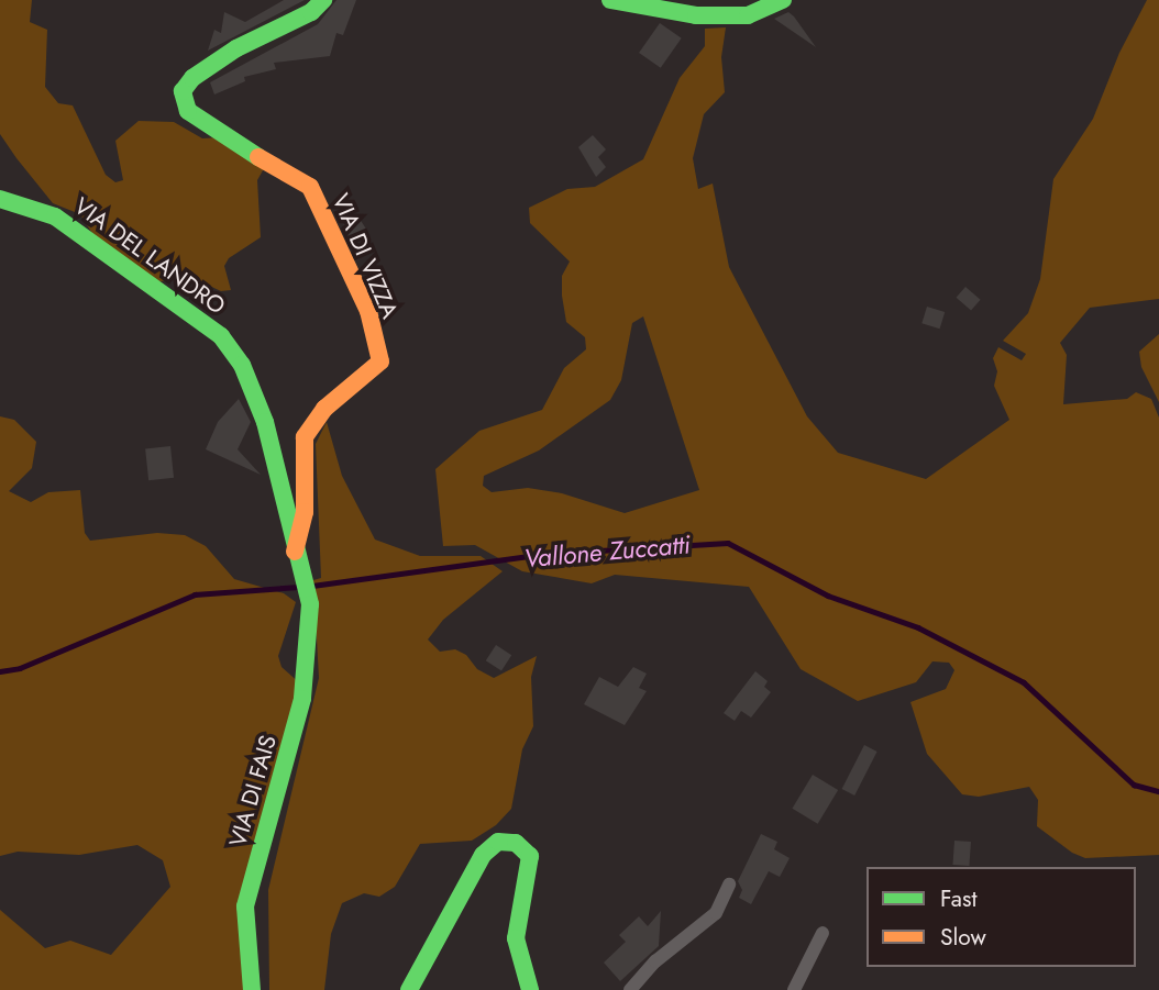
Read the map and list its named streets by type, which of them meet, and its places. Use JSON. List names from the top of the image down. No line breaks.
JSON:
{"streets":{"street":["VIA DEL LANDRO","VIA DI VIZZA","VIA DI FAIS"]},"crossings":[["VIA DEL LANDRO","VIA DI VIZZA"],["VIA DEL LANDRO","VIA DI FAIS"]],"water":["Vallone Zuccatti"],"legend":["Fast","Slow"]}
